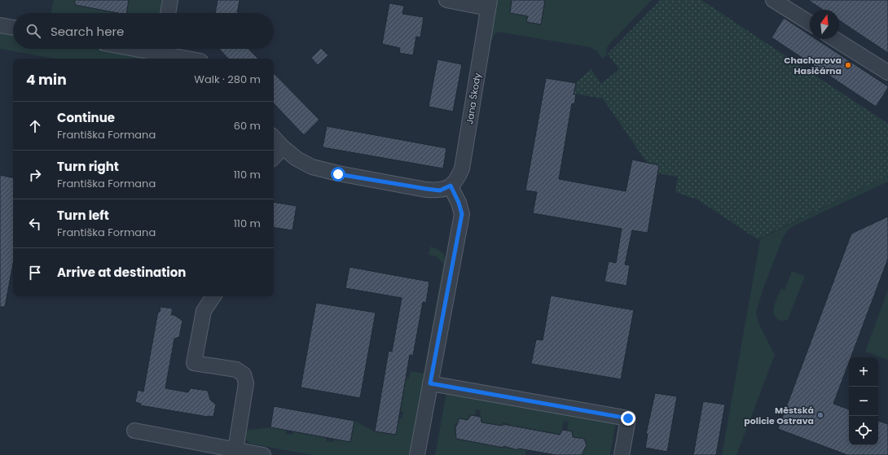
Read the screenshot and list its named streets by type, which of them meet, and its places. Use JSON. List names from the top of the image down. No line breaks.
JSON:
{"streets":{"street":["Jana Škody"]},"places":["Chacharova Hasičárna","Městská policie Ostrava"],"north":"top","page":{"search":"Search here","heading":["4 min","Walk · 280 m"],"list":[["Continue","Františka Formana","60 m"],["Turn right","Františka Formana","110 m"],["Turn left","Františka Formana","110 m"],"Arrive at destination"],"map_buttons":["+","−"]}}
